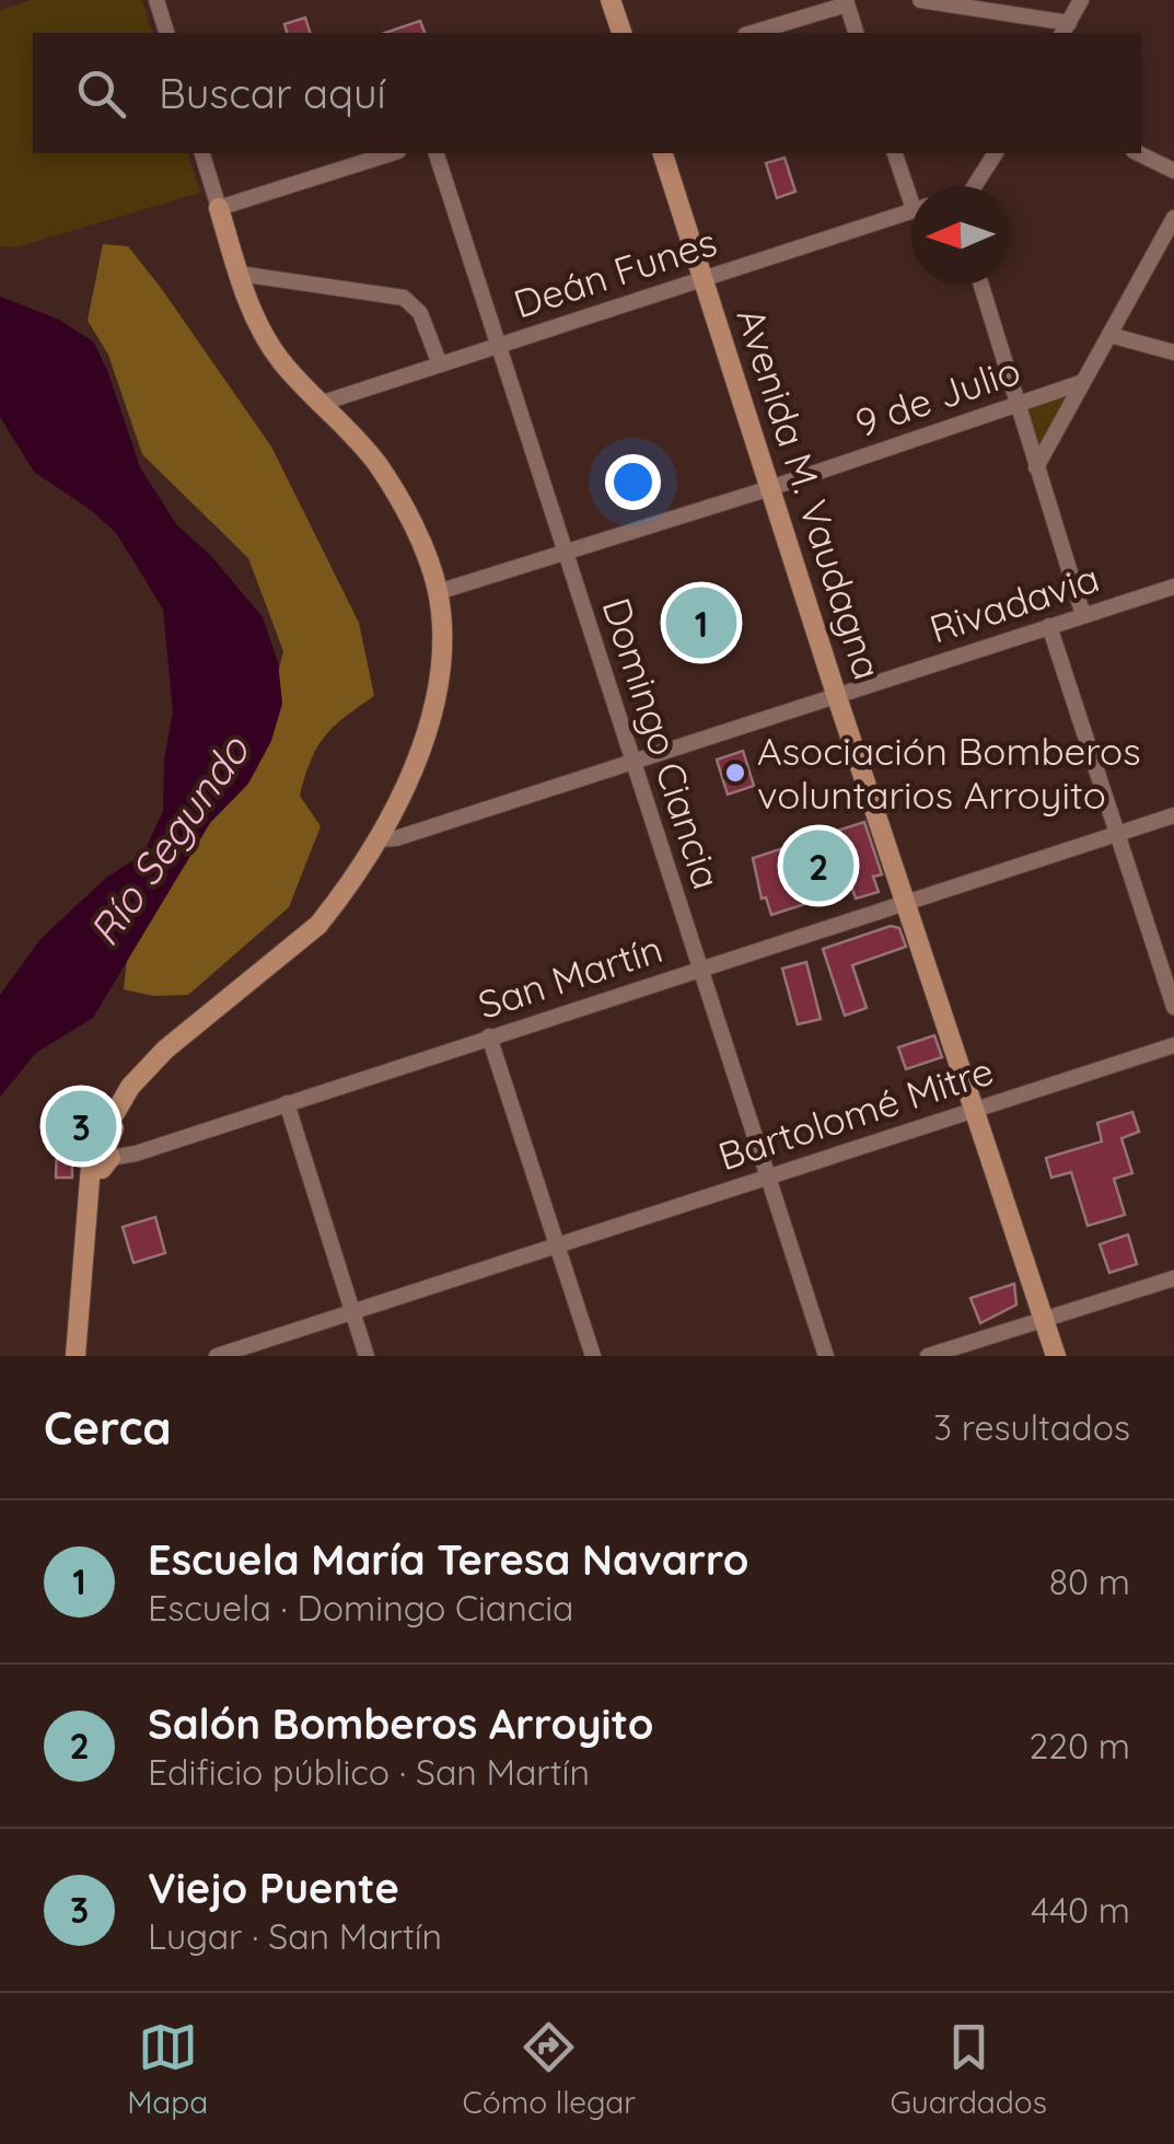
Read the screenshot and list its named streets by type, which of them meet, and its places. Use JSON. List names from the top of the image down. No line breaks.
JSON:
{"streets":{"main road":["Avenida M. Vaudagna"],"street":["Deán Funes","9 de Julio","Rivadavia","Domingo Ciancia","San Martín","Bartolomé Mitre"]},"crossings":[["Deán Funes","Avenida M. Vaudagna"],["Deán Funes","Domingo Ciancia"],["9 de Julio","Avenida M. Vaudagna"],["9 de Julio","Domingo Ciancia"],["Avenida M. Vaudagna","Rivadavia"],["Avenida M. Vaudagna","San Martín"],["Avenida M. Vaudagna","Bartolomé Mitre"],["Rivadavia","Domingo Ciancia"],["Domingo Ciancia","San Martín"],["Domingo Ciancia","Bartolomé Mitre"]],"water":["Río Segundo"],"places":["Asociación Bomberos voluntarios Arroyito"],"north":"left","page":{"search":"Buscar aquí","pins":["1","2","3"],"heading":["Cerca","3 resultados"],"list":[{"mark":"1","name":"Escuela María Teresa Navarro","note":"Escuela · Domingo Ciancia","value":"80 m"},{"mark":"2","name":"Salón Bomberos Arroyito","note":"Edificio público · San Martín","value":"220 m"},{"mark":"3","name":"Viejo Puente","note":"Lugar · San Martín","value":"440 m"}],"nav":["Mapa","Cómo llegar","Guardados"]}}
